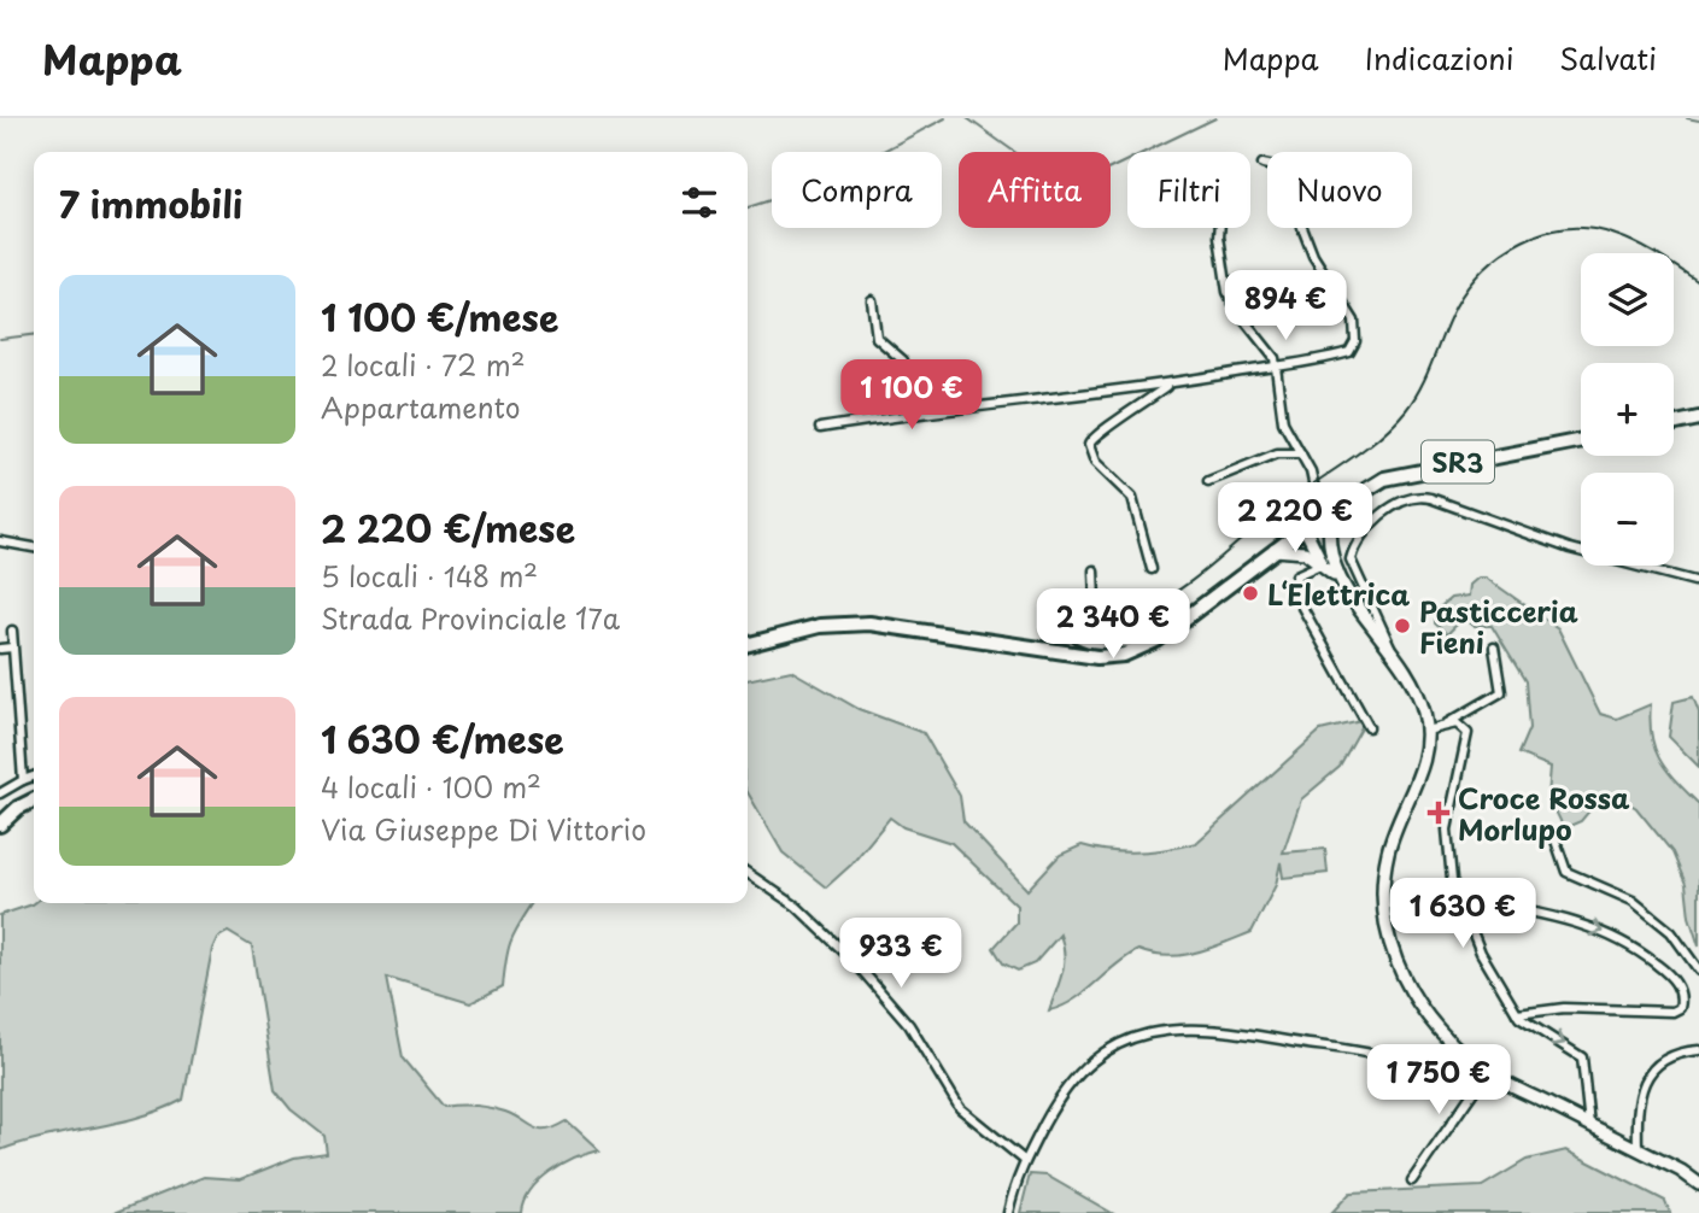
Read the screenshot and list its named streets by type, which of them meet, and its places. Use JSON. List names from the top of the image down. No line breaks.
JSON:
{"streets":{"main road":["SR3"]},"places":{"other":["L‘Elettrica","Pasticceria Fieni"],"health":["Croce Rossa Morlupo"]},"page":{"header":"Mappa","nav":["Mappa","Indicazioni","Salvati"],"chip":["Compra","Affitta","Filtri","Nuovo"],"heading":"7 immobili","map_buttons":["+","−"],"list":[{"name":"1 100 €/mese","note":"2 locali · 72 m² · Appartamento"},{"name":"2 220 €/mese","note":"5 locali · 148 m² · Strada Provinciale 17a"},{"name":"1 630 €/mese","note":"4 locali · 100 m² · Via Giuseppe Di Vittorio"}],"price":["894 €","1 100 €","2 220 €","2 340 €","1 630 €","933 €","1 750 €"]}}
